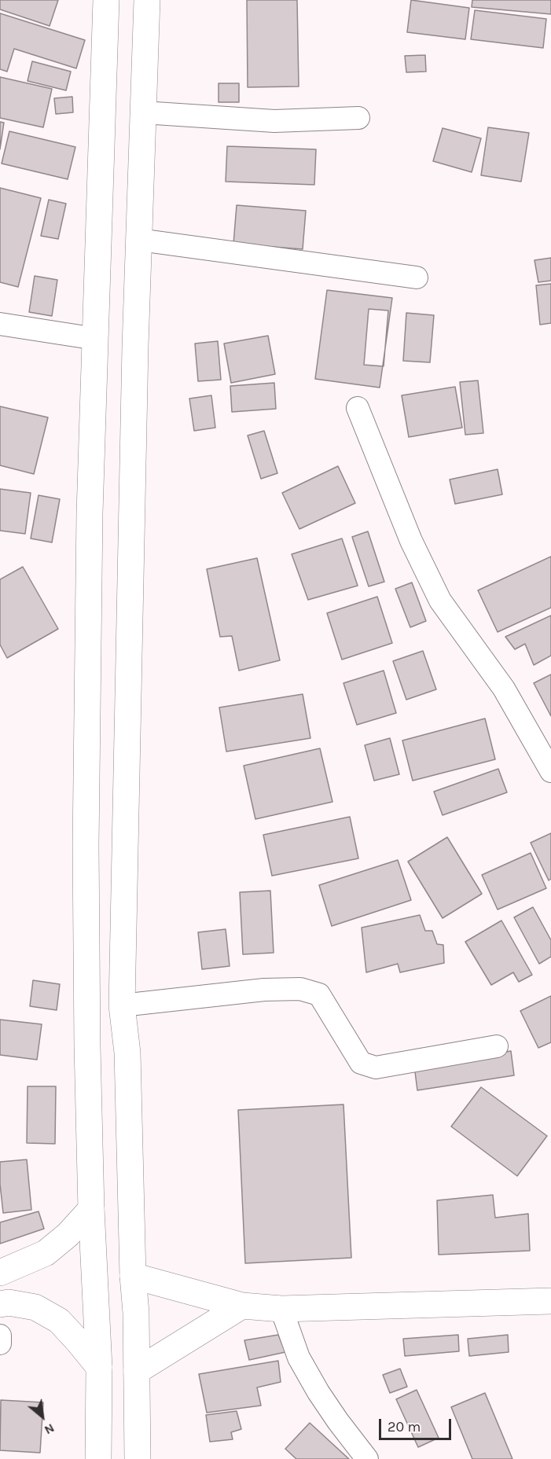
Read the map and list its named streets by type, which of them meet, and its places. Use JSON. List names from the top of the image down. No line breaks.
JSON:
{"scale_bar":"20 m","north":"bottom right"}
